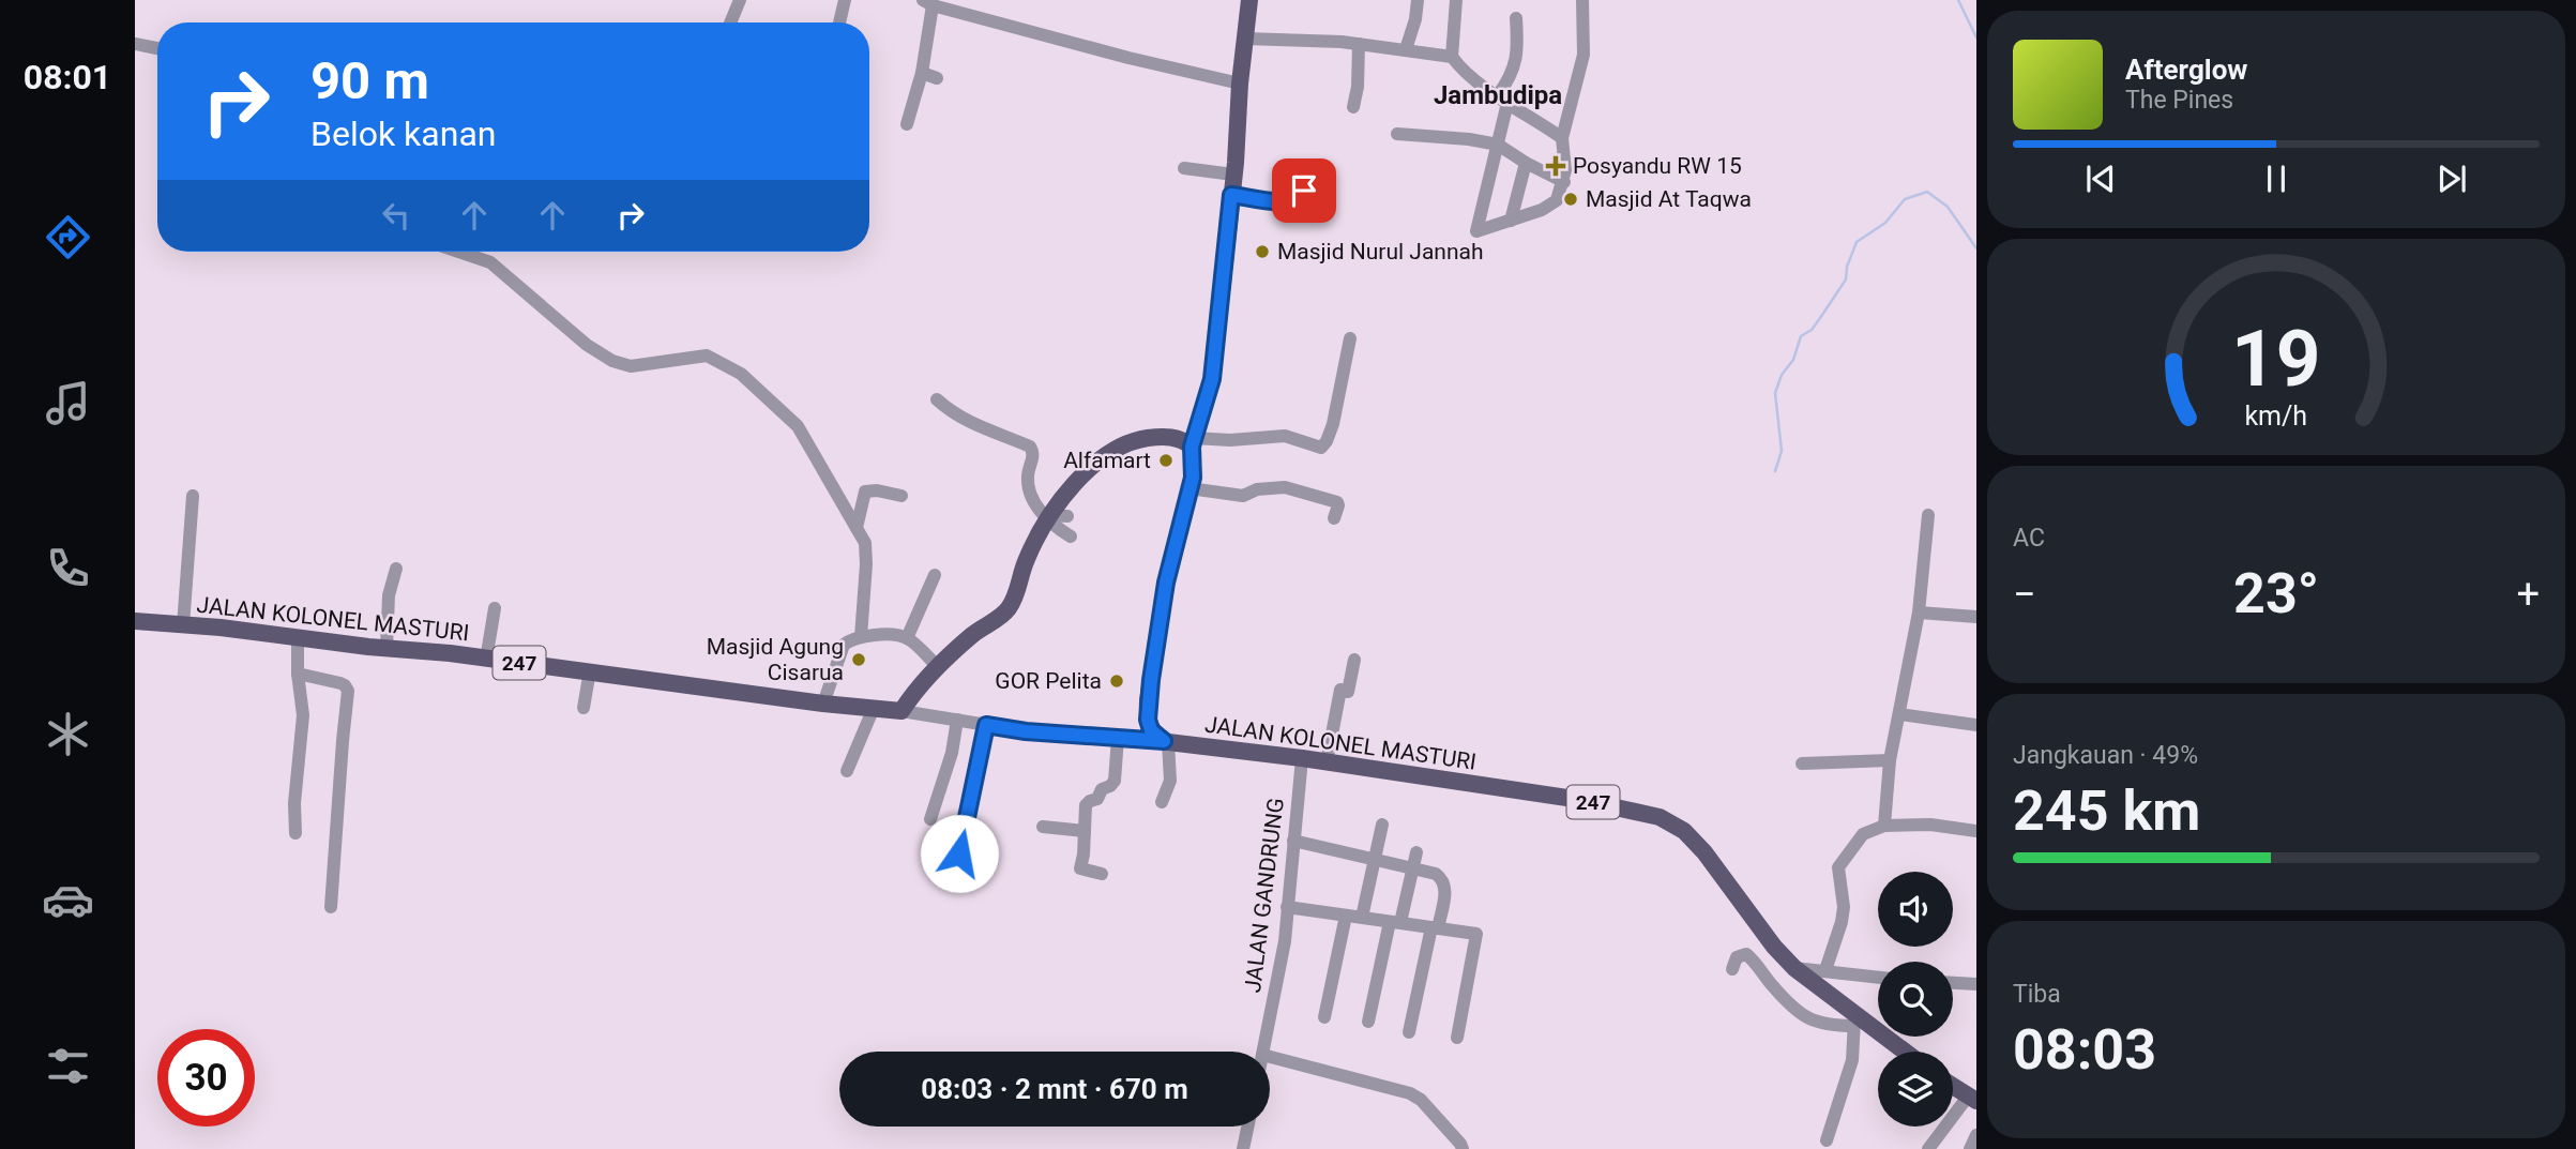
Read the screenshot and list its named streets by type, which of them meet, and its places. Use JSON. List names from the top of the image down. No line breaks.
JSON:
{"streets":{"main road":["JALAN KOLONEL MASTURI","247"],"street":["JALAN GANDRUNG"]},"crossings":[["JALAN KOLONEL MASTURI","JALAN GANDRUNG"]],"districts":["Jambudipa"],"places":{"health":["Posyandu RW 15"],"other":["Masjid At Taqwa","Masjid Nurul Jannah","Alfamart","Masjid Agung Cisarua","GOR Pelita"]},"page":{"tabs":"08:01","turn":["90 m","Belok kanan"],"song":["Afterglow","The Pines"],"tile":["AC",["Jangkauan · 49%","245 km"],["Tiba","08:03"]],"heat":["−","23°","+"],"limit":"30","trip":"08:03 · 2 mnt · 670 m","gauge":["19","km/h"]}}
